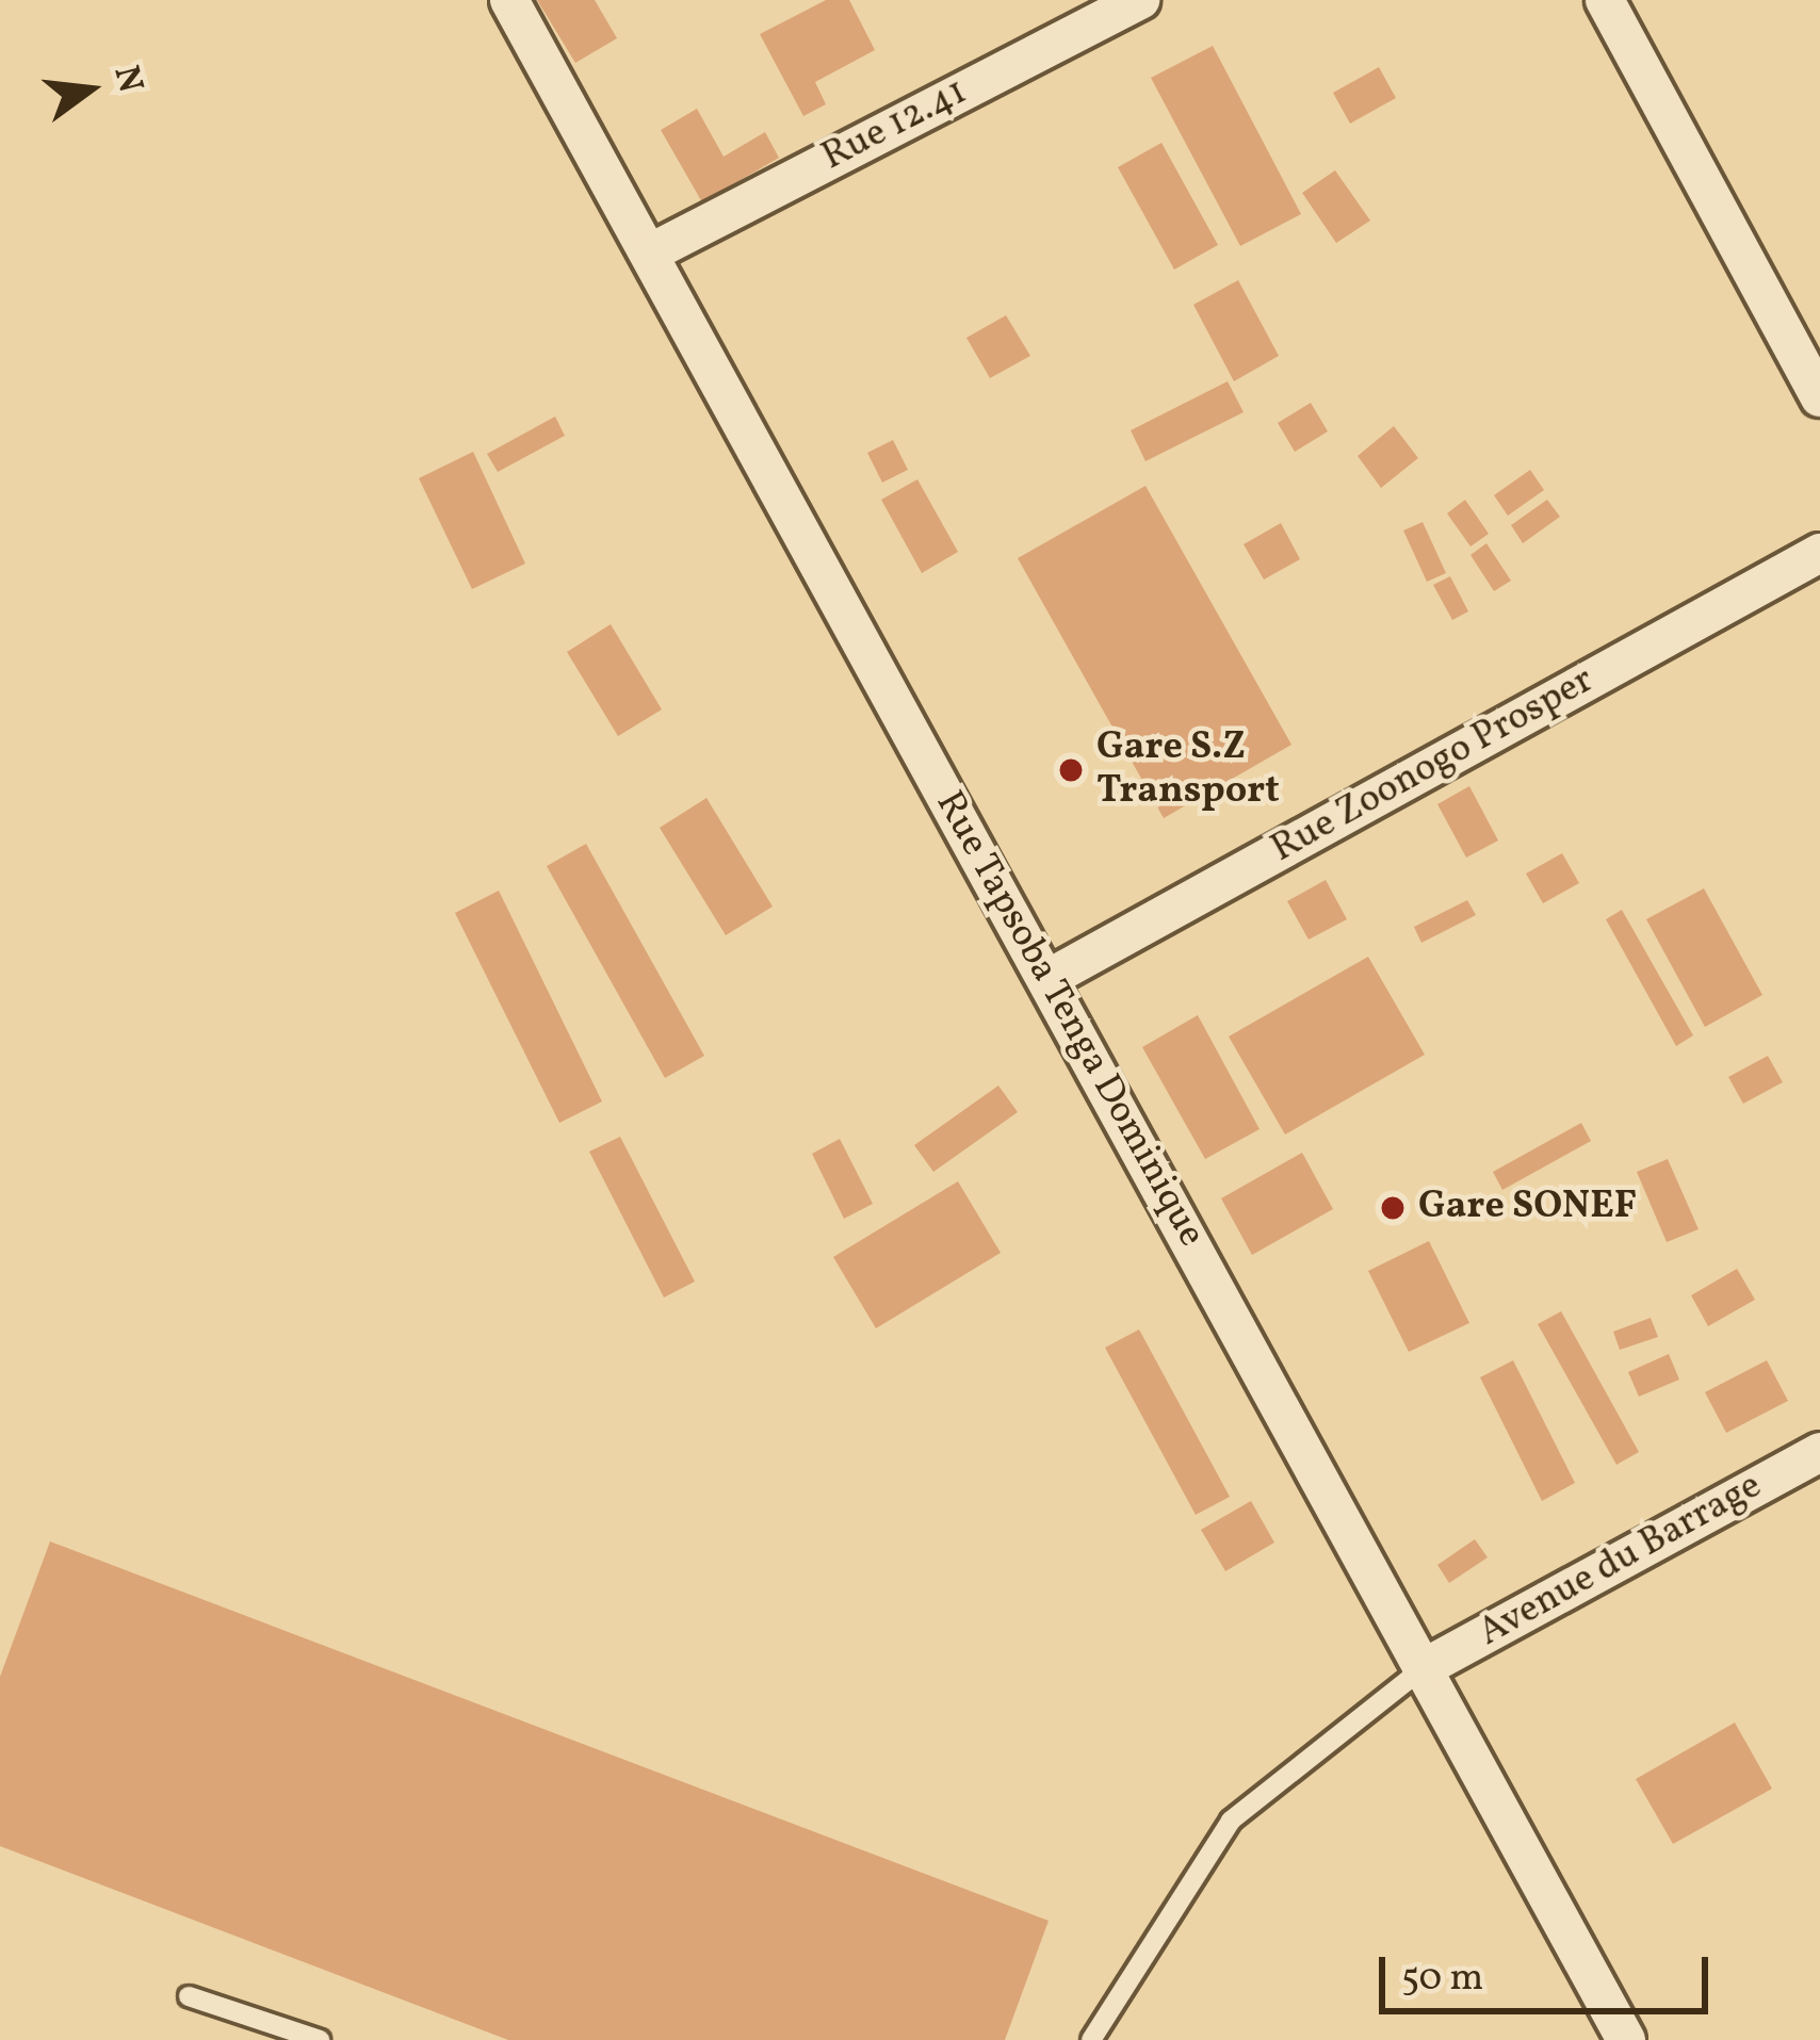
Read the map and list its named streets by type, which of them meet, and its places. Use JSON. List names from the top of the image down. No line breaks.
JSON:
{"streets":{"street":["Rue 12.41","Rue Zoonogo Prosper","Rue Tapsoba Tenga Dominique","Avenue du Barrage"]},"crossings":[["Rue 12.41","Rue Tapsoba Tenga Dominique"],["Rue Zoonogo Prosper","Rue Tapsoba Tenga Dominique"],["Rue Tapsoba Tenga Dominique","Avenue du Barrage"]],"places":["Gare S.Z Transport","Gare SONEF"],"scale_bar":"50 m","north":"right"}
